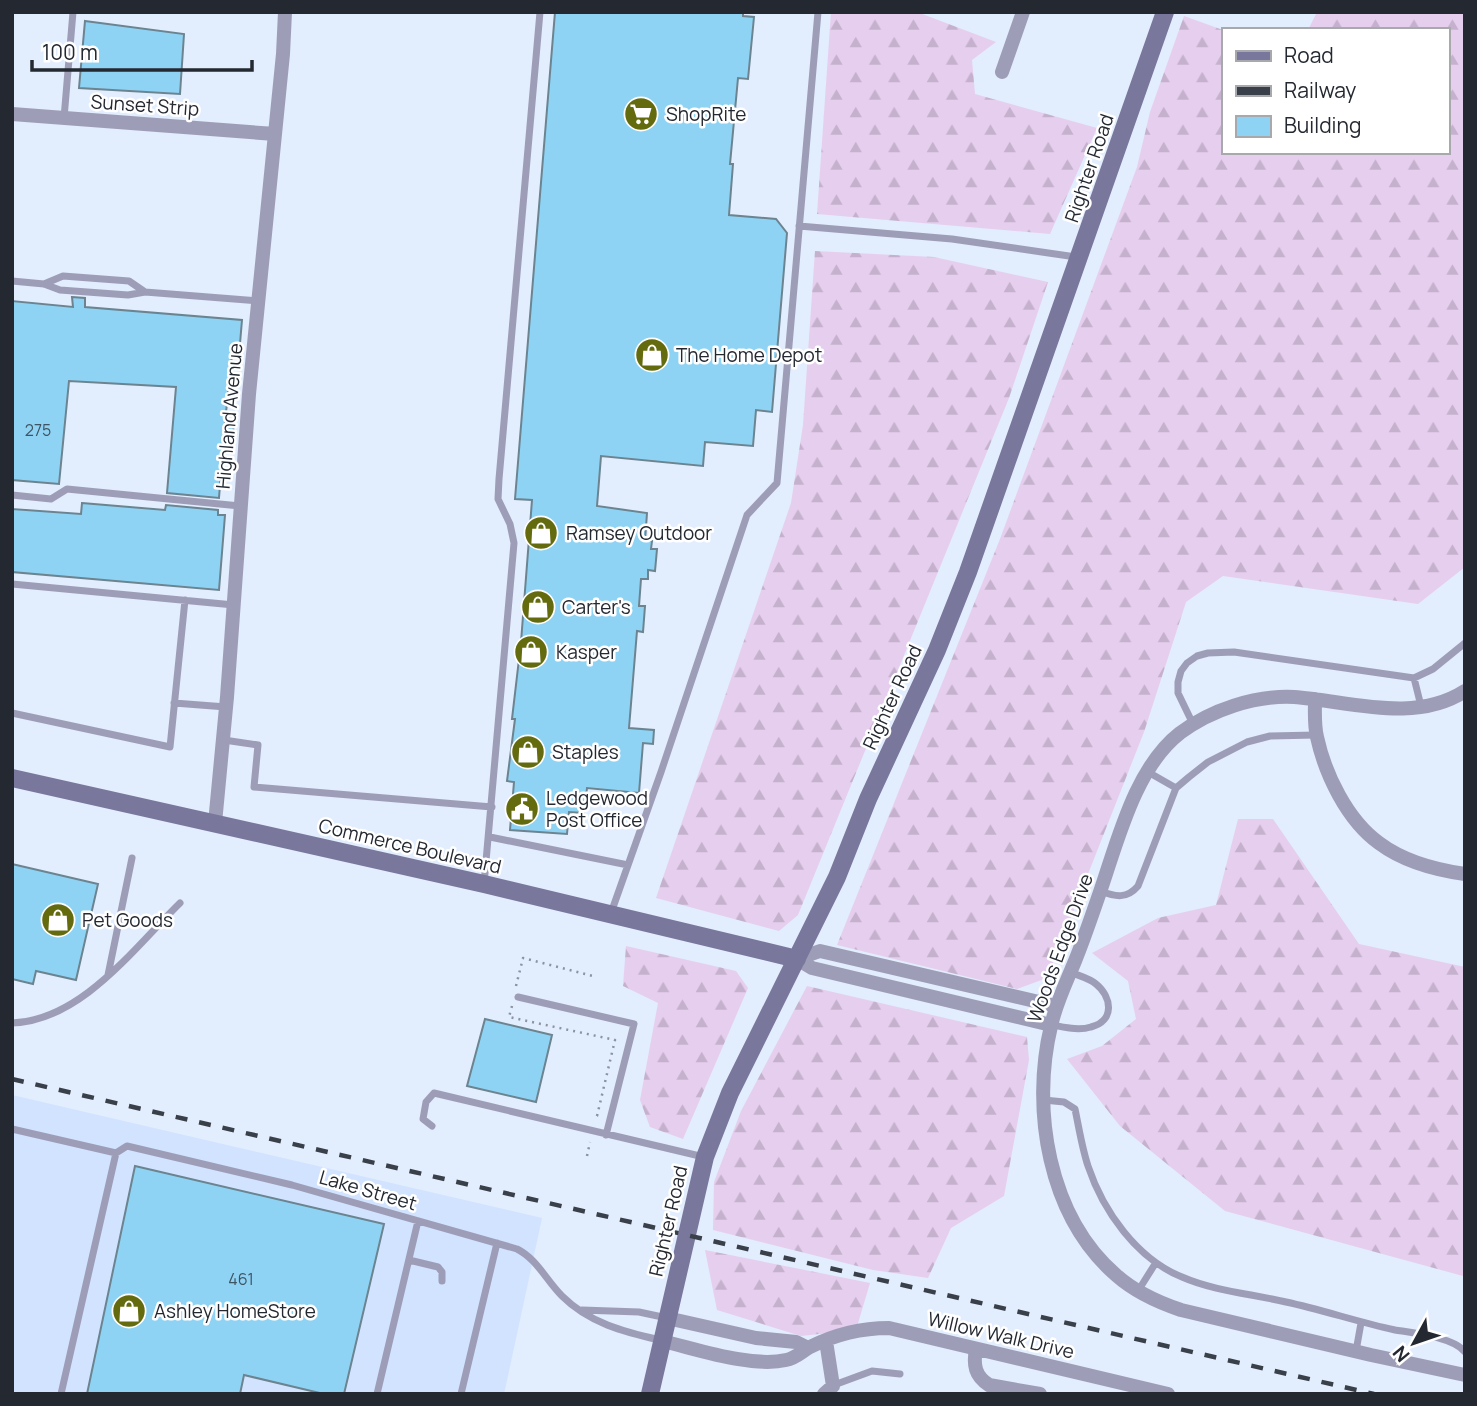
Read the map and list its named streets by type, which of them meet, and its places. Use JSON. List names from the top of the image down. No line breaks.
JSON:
{"streets":{"street":["Sunset Strip","Righter Road","Highland Avenue","Commerce Boulevard","Woods Edge Drive","Willow Walk Drive"],"lane":["Lake Street"]},"crossings":[["Sunset Strip","Highland Avenue"],["Righter Road","Commerce Boulevard"],["Righter Road","Lake Street"],["Righter Road","Willow Walk Drive"],["Highland Avenue","Commerce Boulevard"],["Commerce Boulevard","Woods Edge Drive"],["Lake Street","Willow Walk Drive"]],"places":{"supermarket":["ShopRite"],"shop":["The Home Depot","Ramsey Outdoor","Carter's","Kasper","Staples","Pet Goods","Ashley HomeStore"],"public building":["Ledgewood Post Office"]},"house_numbers":["275","461"],"legend":["Road","Railway","Building"],"scale_bar":"100 m","north":"bottom left"}
